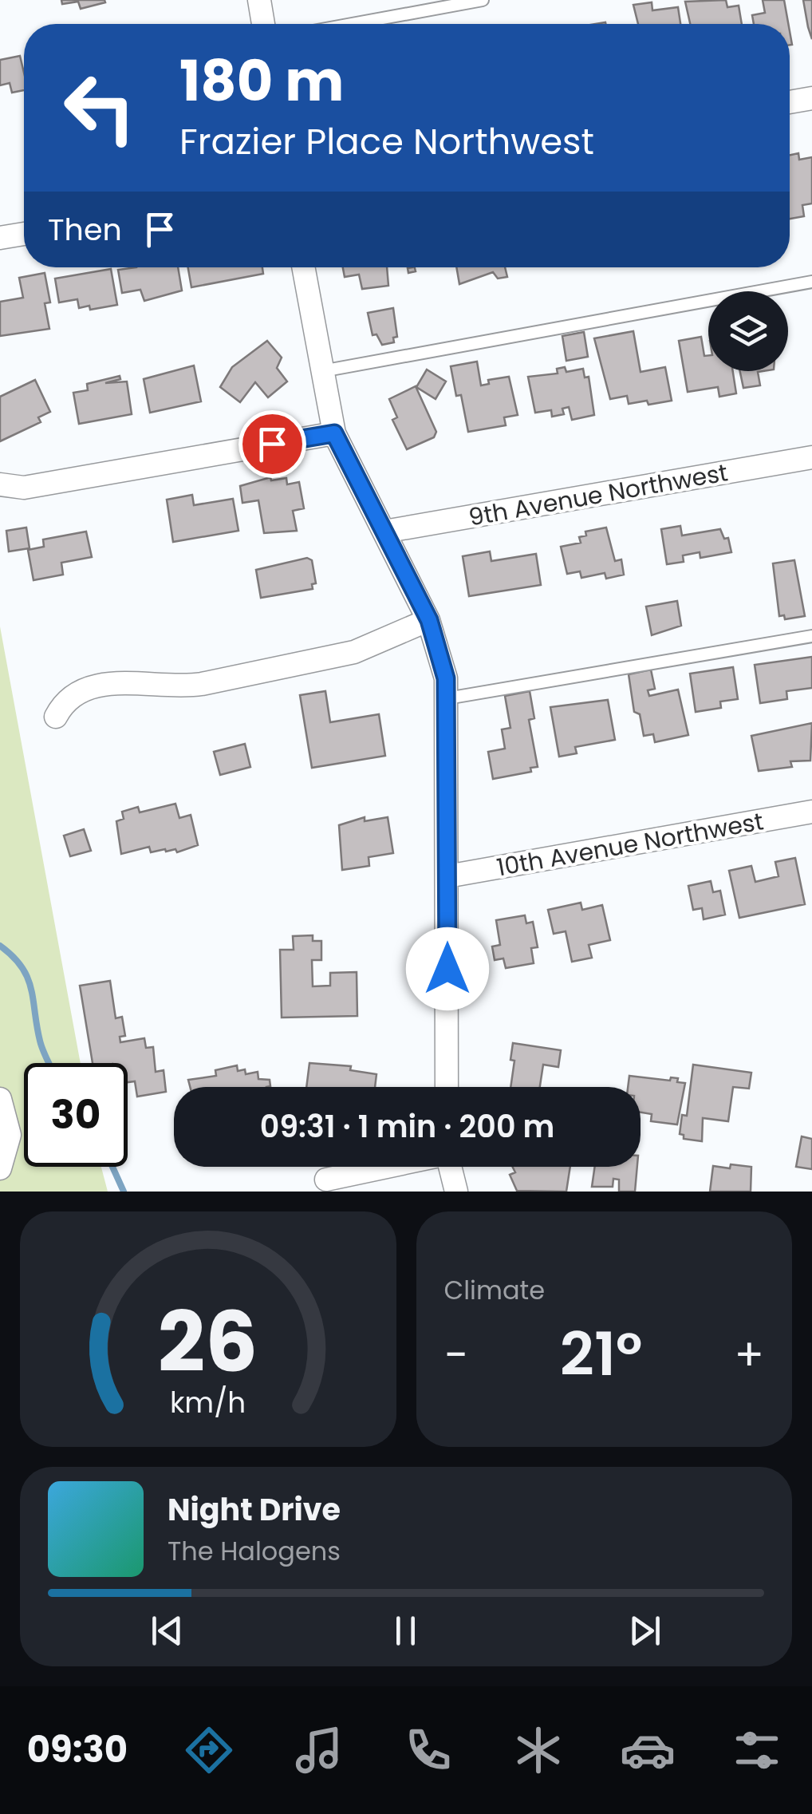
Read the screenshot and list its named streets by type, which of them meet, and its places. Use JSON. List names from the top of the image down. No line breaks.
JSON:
{"streets":{"street":["9th Avenue Northwest","10th Avenue Northwest"]},"page":{"turn":["180 m","Frazier Place Northwest"],"then":"Then","limit":"30","trip":"09:31 · 1 min · 200 m","tile":"Climate","heat":["−","21°","+"],"song":["Night Drive","The Halogens"],"tabs":"09:30","gauge":["26","km/h"]}}
